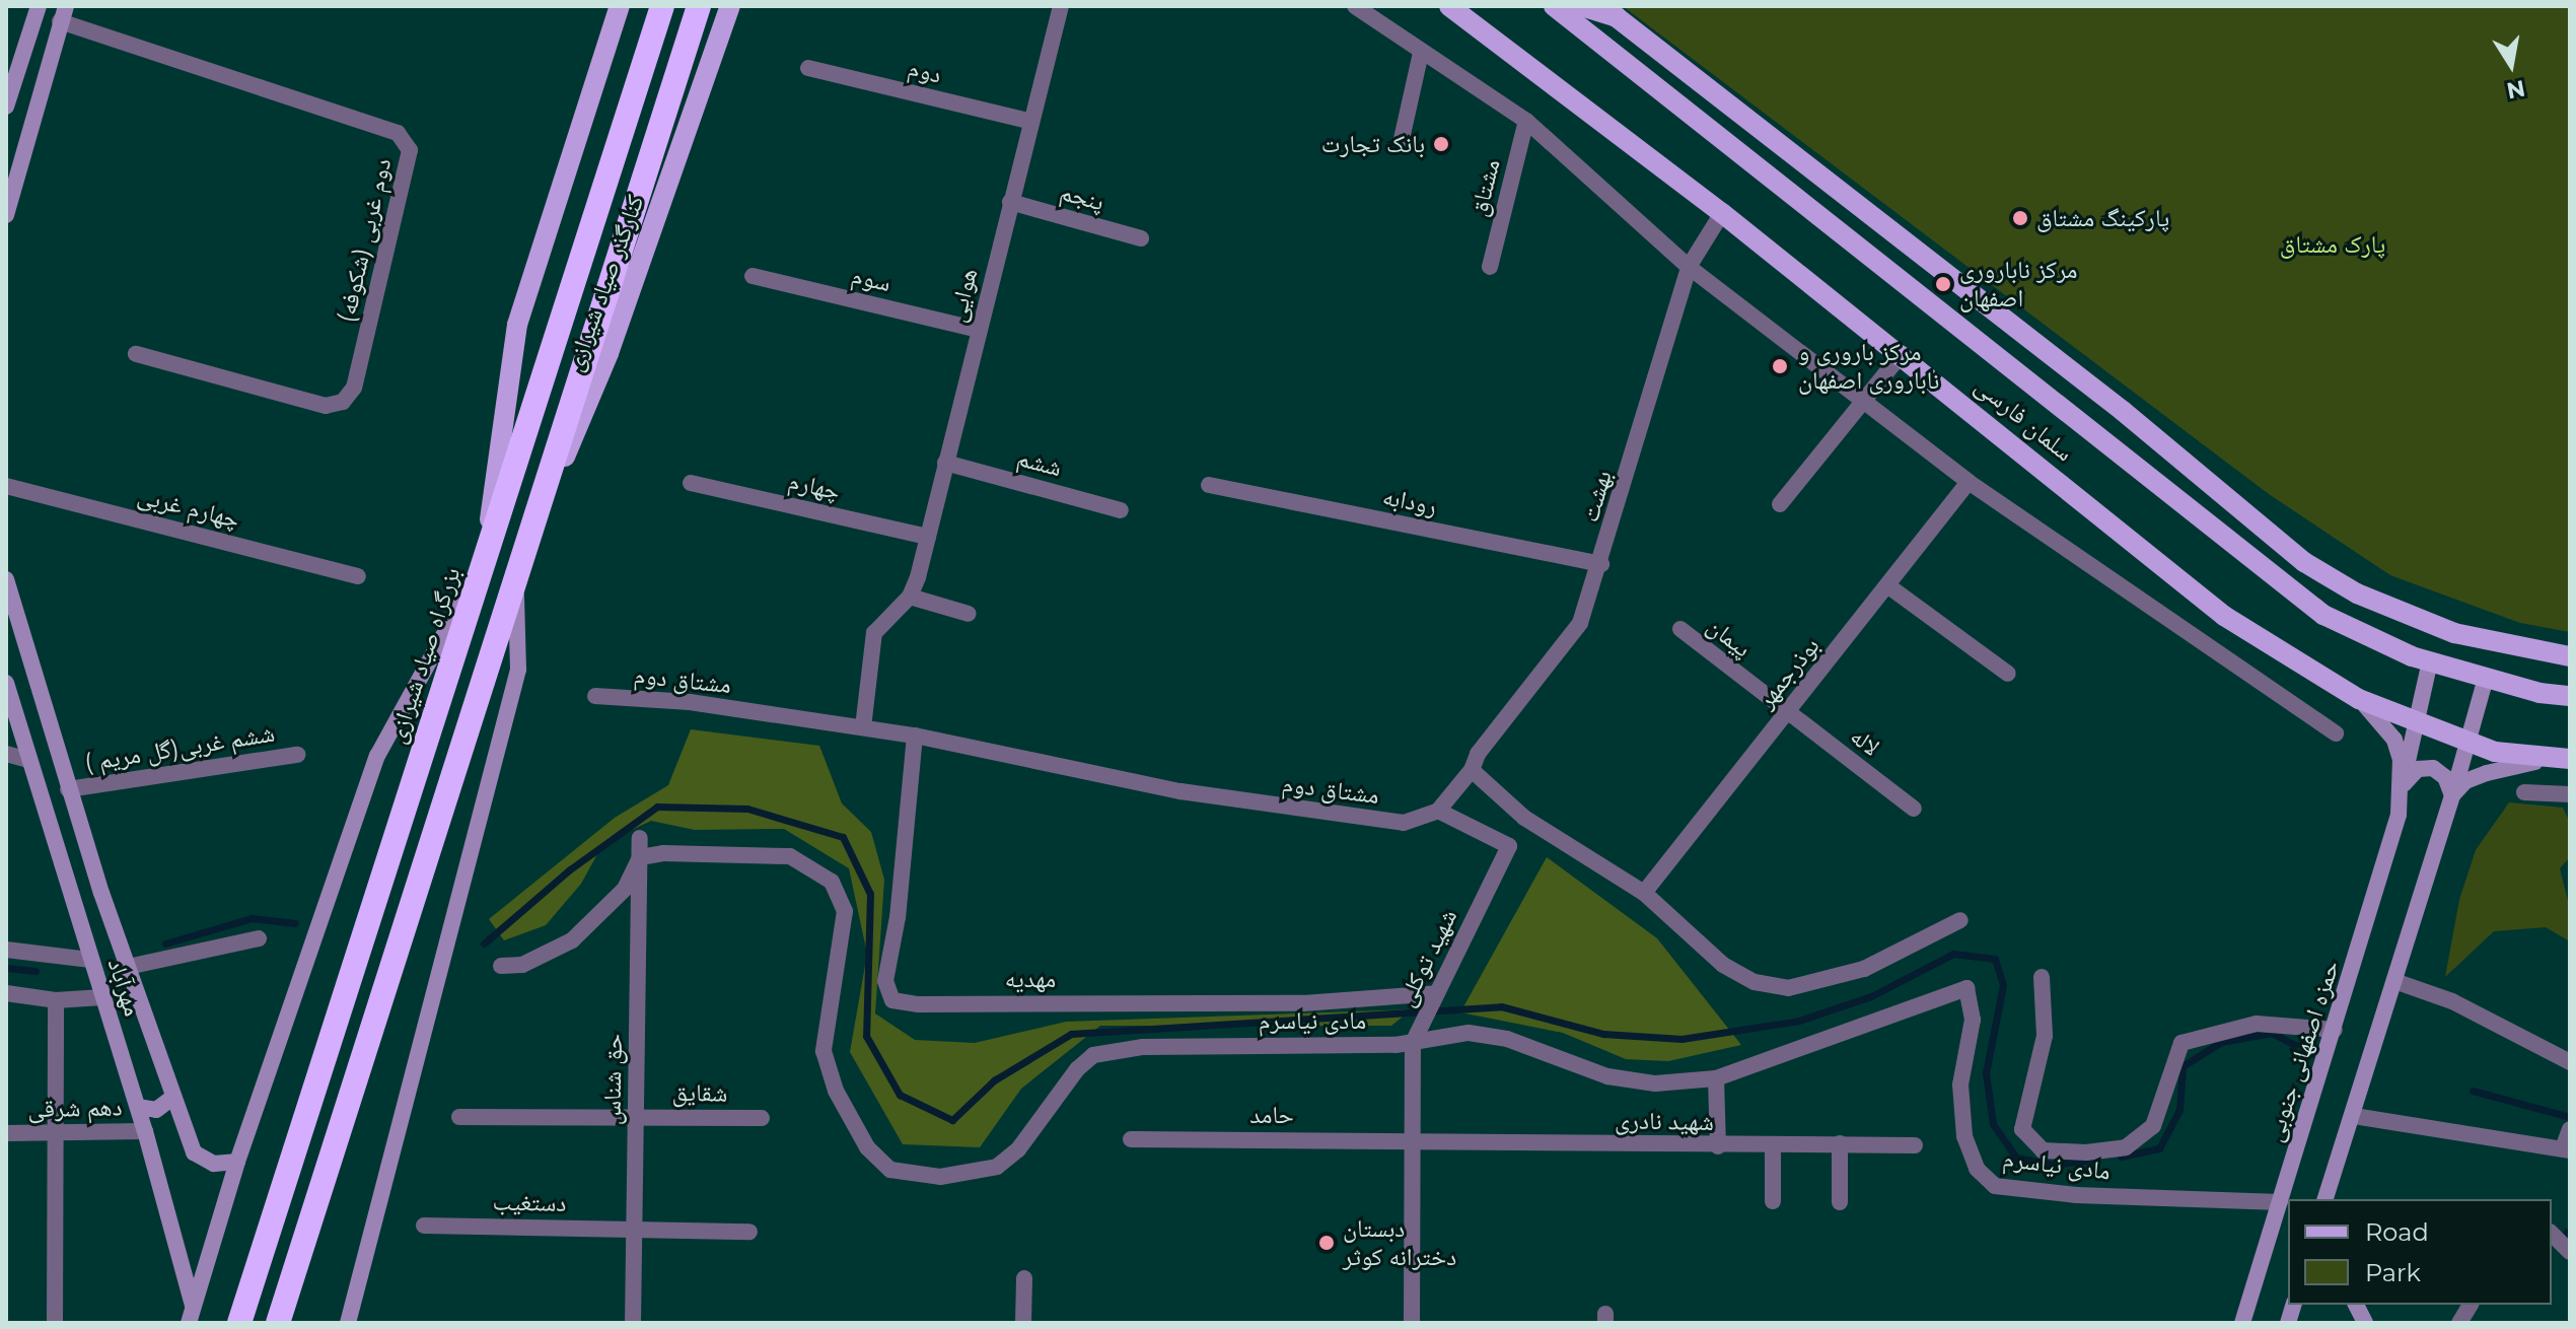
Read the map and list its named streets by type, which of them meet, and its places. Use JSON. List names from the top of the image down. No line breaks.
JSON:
{"streets":{"highway":["بزرگراه صیاد شیرازی"],"main road":["کنارگذر صیاد شیرازی","سلمان فارسی","مهرآباد","حمزه اصفهانی جنوبی"],"street":["دوم","مشتاق","پنجم","دوم غربی (شکوفه)","سوم","هوایی","ششم","چهارم","بهشت","رودابه","چهارم غربی","پیمان","بوذرجمهر","مشتاق دوم","لاله","ششم غربی(گل مریم )","شهید توکلی","مهدیه","مادی نیاسرم","حق شناس","شقایق","دهم شرقی","حامد","شهید نادری","دستغیب"]},"crossings":[["دوم","هوایی"],["پنجم","هوایی"],["سوم","هوایی"],["هوایی","ششم"],["هوایی","چهارم"],["هوایی","مشتاق دوم"],["سلمان فارسی","بهشت"],["سلمان فارسی","حمزه اصفهانی جنوبی"],["بهشت","رودابه"],["پیمان","بوذرجمهر"],["پیمان","لاله"],["بوذرجمهر","لاله"],["مشتاق دوم","شهید توکلی"],["مشتاق دوم","مهدیه"],["ششم غربی(گل مریم )","مهرآباد"],["شهید توکلی","مهدیه"],["شهید توکلی","مادی نیاسرم"],["شهید توکلی","حامد"],["شهید توکلی","شهید نادری"],["مهرآباد","دهم شرقی"],["مادی نیاسرم","حمزه اصفهانی جنوبی"],["مادی نیاسرم","حق شناس"],["حق شناس","شقایق"],["حق شناس","دستغیب"],["حامد","شهید نادری"]],"parks":["پارک مشتاق"],"places":["بانک تجارت","پارکینگ مشتاق","مرکز ناباروری اصفهان","مرکز باروری و ناباروری اصفهان","دبستان دخترانه کوثر"],"legend":["Road","Park"],"north":"bottom"}
